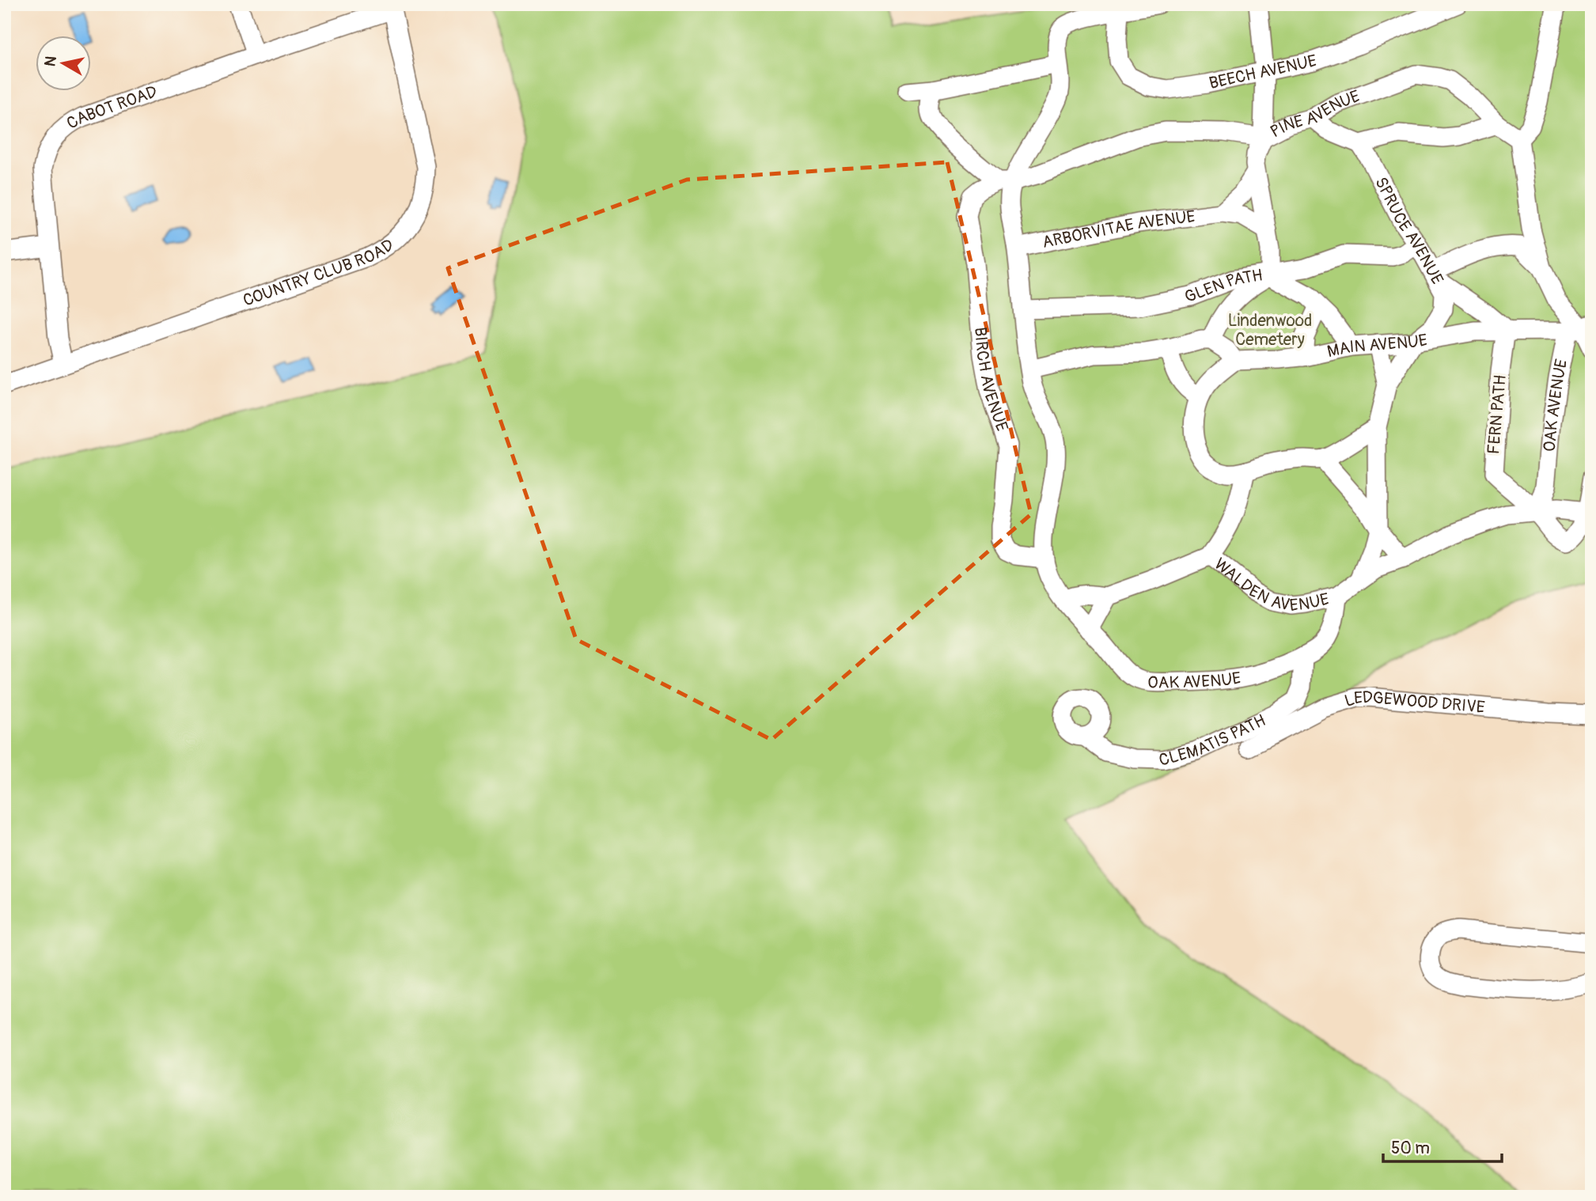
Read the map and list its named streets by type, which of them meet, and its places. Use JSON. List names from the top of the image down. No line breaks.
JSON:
{"streets":{"street":["BEECH AVENUE","CABOT ROAD","PINE AVENUE","ARBORVITAE AVENUE","SPRUCE AVENUE","COUNTRY CLUB ROAD","GLEN PATH","MAIN AVENUE","BIRCH AVENUE","OAK AVENUE","FERN PATH","WALDEN AVENUE","LEDGEWOOD DRIVE","CLEMATIS PATH"]},"crossings":[["CABOT ROAD","COUNTRY CLUB ROAD"],["PINE AVENUE","BIRCH AVENUE"],["SPRUCE AVENUE","GLEN PATH"],["SPRUCE AVENUE","MAIN AVENUE"],["MAIN AVENUE","OAK AVENUE"],["MAIN AVENUE","FERN PATH"],["BIRCH AVENUE","OAK AVENUE"],["OAK AVENUE","FERN PATH"],["OAK AVENUE","WALDEN AVENUE"],["OAK AVENUE","CLEMATIS PATH"]],"parks":["Lindenwood Cemetery"],"scale_bar":"50 m","north":"left"}
